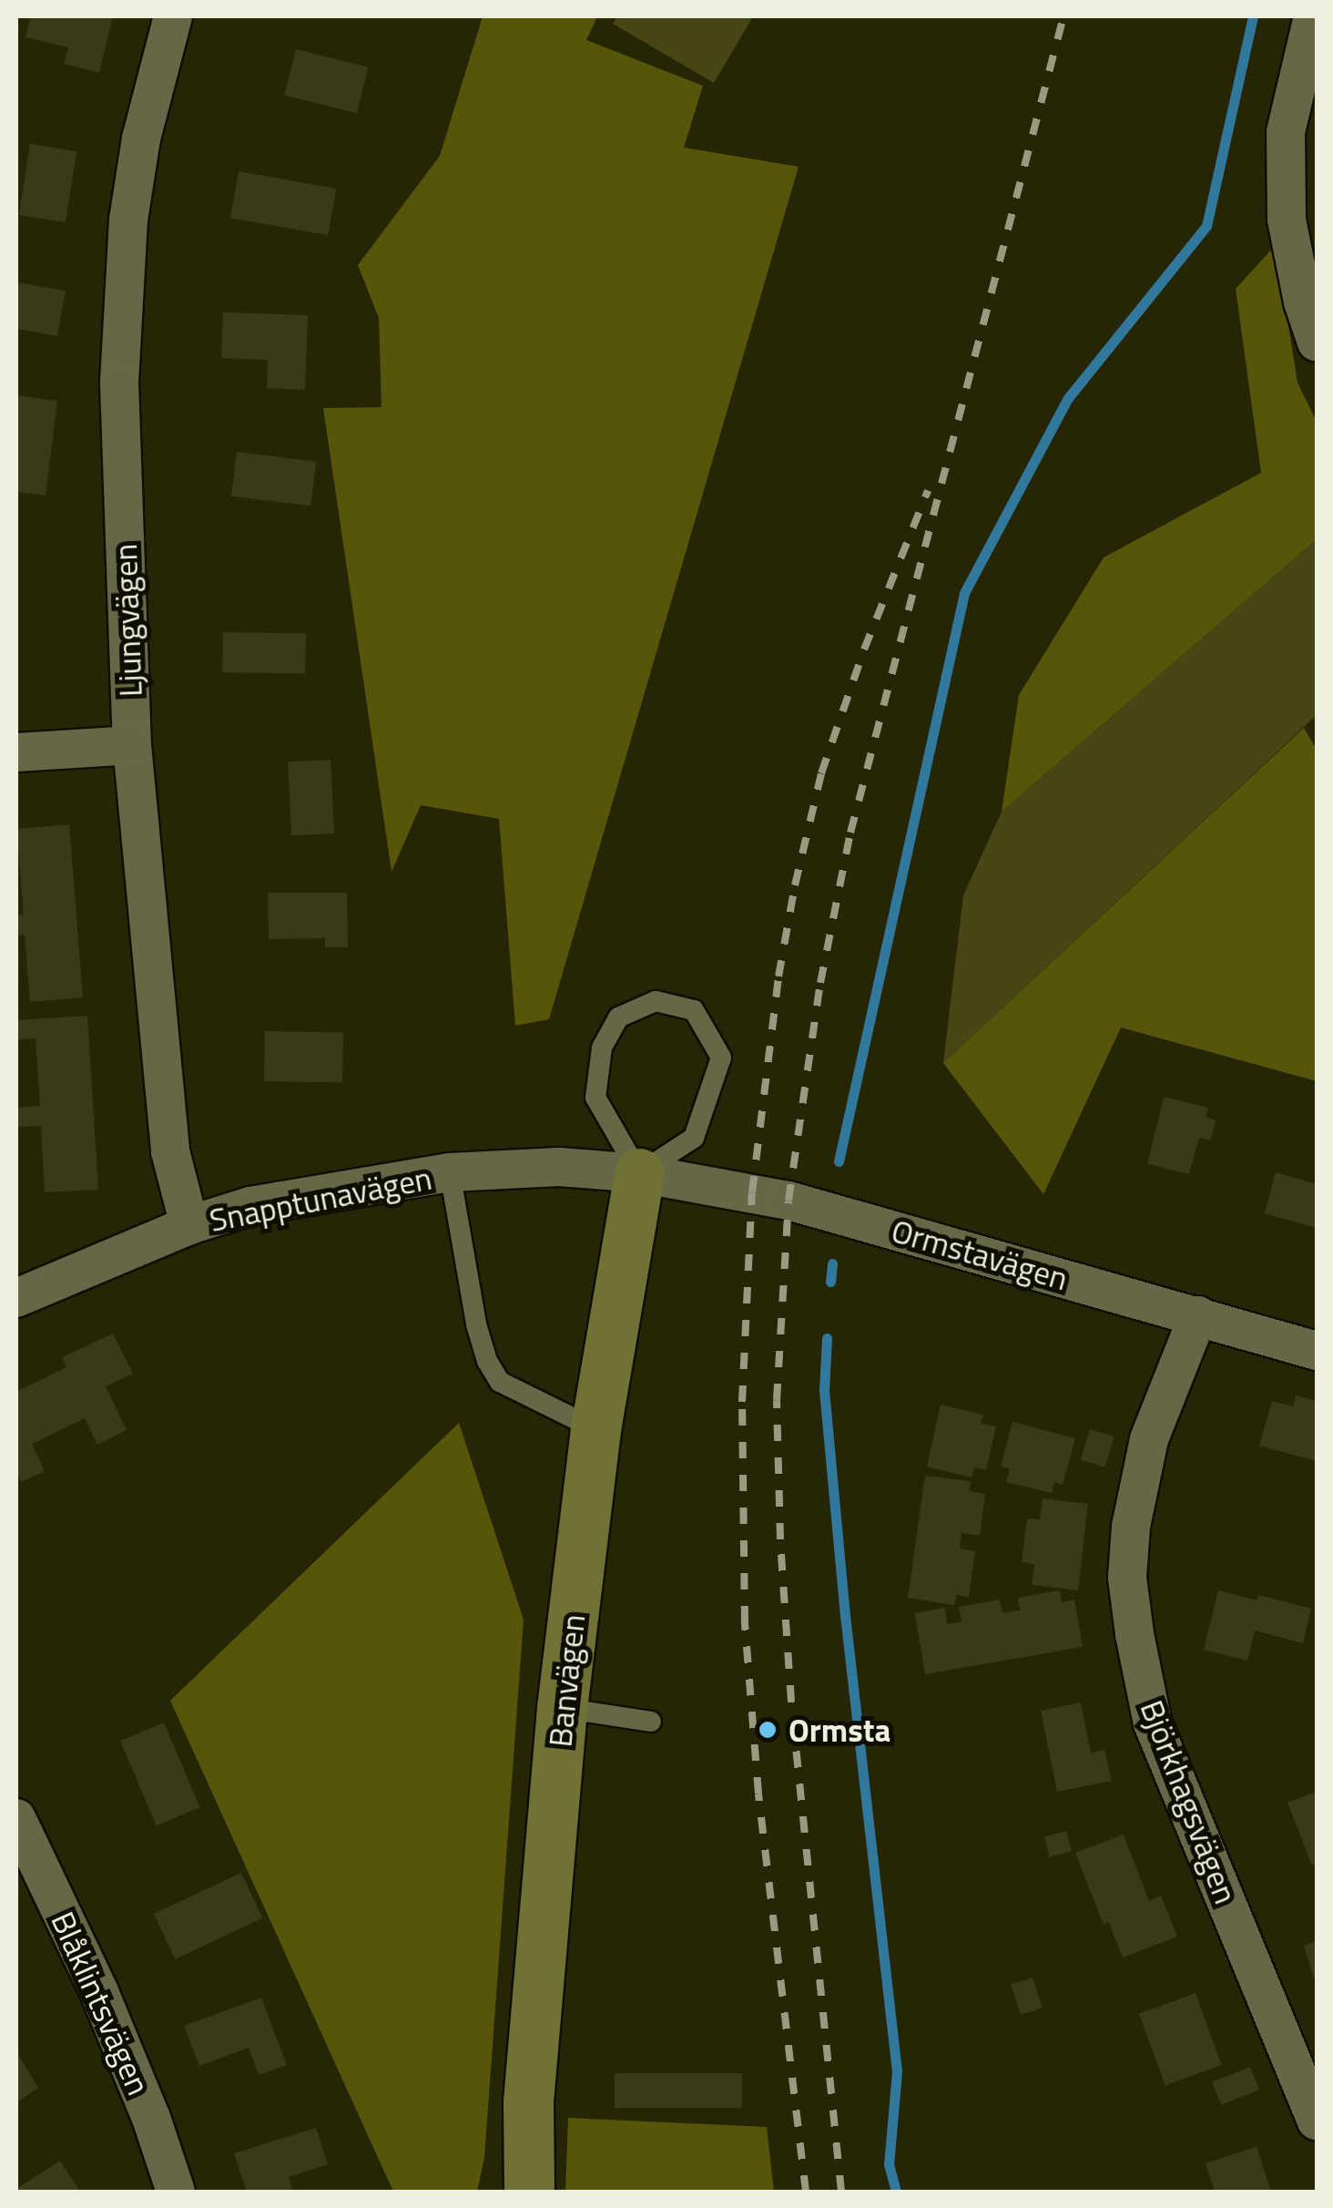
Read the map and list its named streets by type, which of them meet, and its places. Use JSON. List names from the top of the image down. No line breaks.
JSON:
{"streets":{"street":["Ljungvägen","Snapptunavägen","Ormstavägen","Banvägen","Björkhagsvägen","Blåklintsvägen"]},"crossings":[["Ljungvägen","Snapptunavägen"],["Snapptunavägen","Ormstavägen"],["Snapptunavägen","Banvägen"],["Ormstavägen","Banvägen"],["Ormstavägen","Björkhagsvägen"]],"places":["Ormsta"]}
